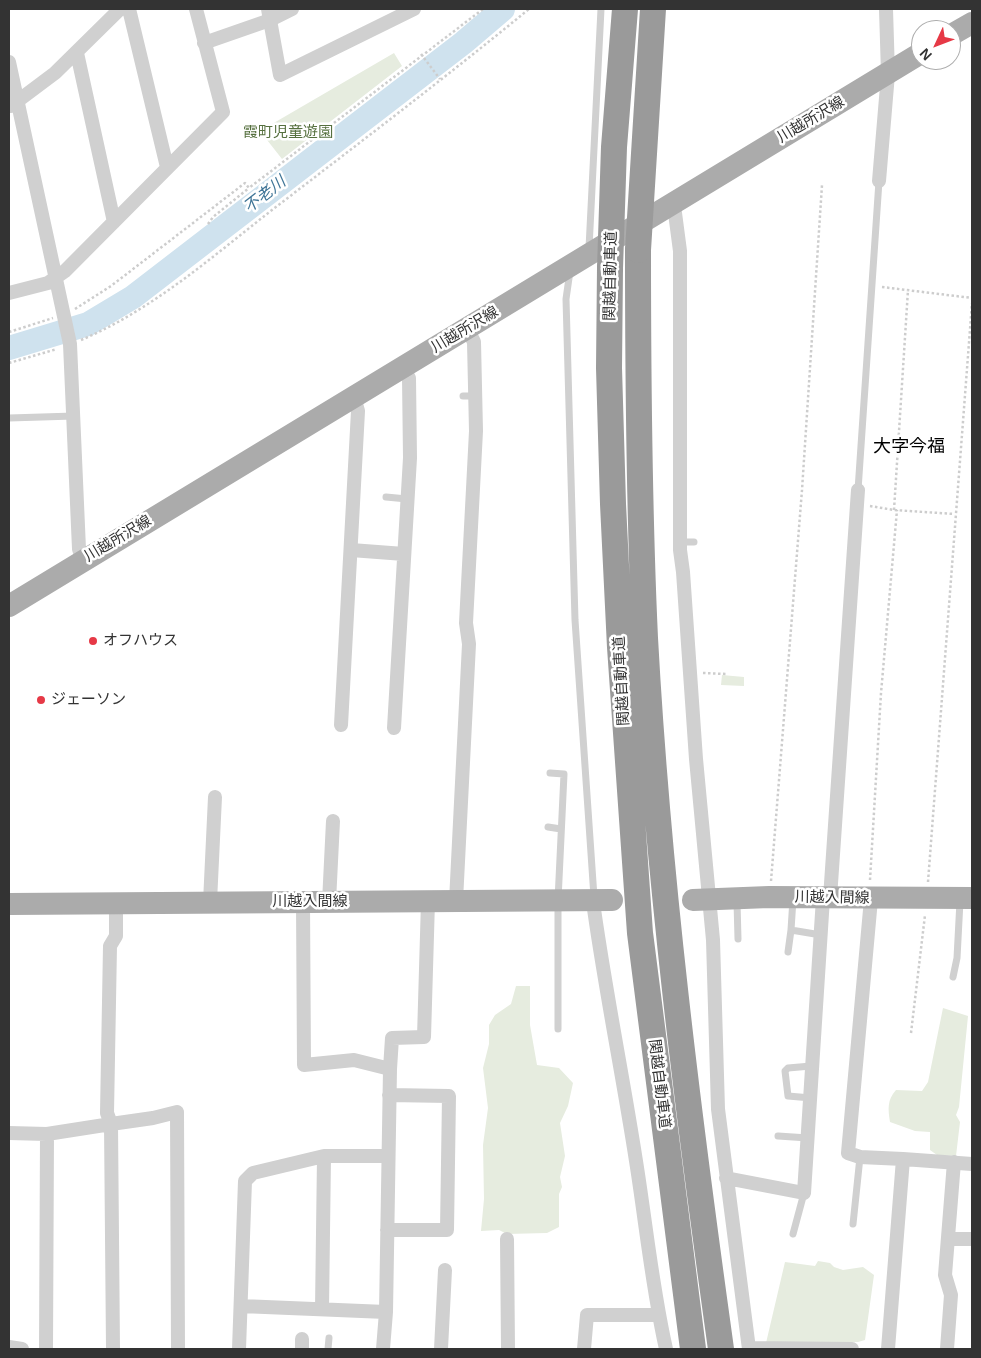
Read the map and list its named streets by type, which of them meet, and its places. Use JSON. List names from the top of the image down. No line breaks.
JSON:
{"streets":{"highway":["関越自動車道"],"main road":["川越所沢線","川越入間線"]},"crossings":[["川越所沢線","関越自動車道"]],"districts":["大字今福"],"water":["不老川"],"parks":["霞町児童遊園"],"places":["オフハウス","ジェーソン"],"north":"bottom left"}
